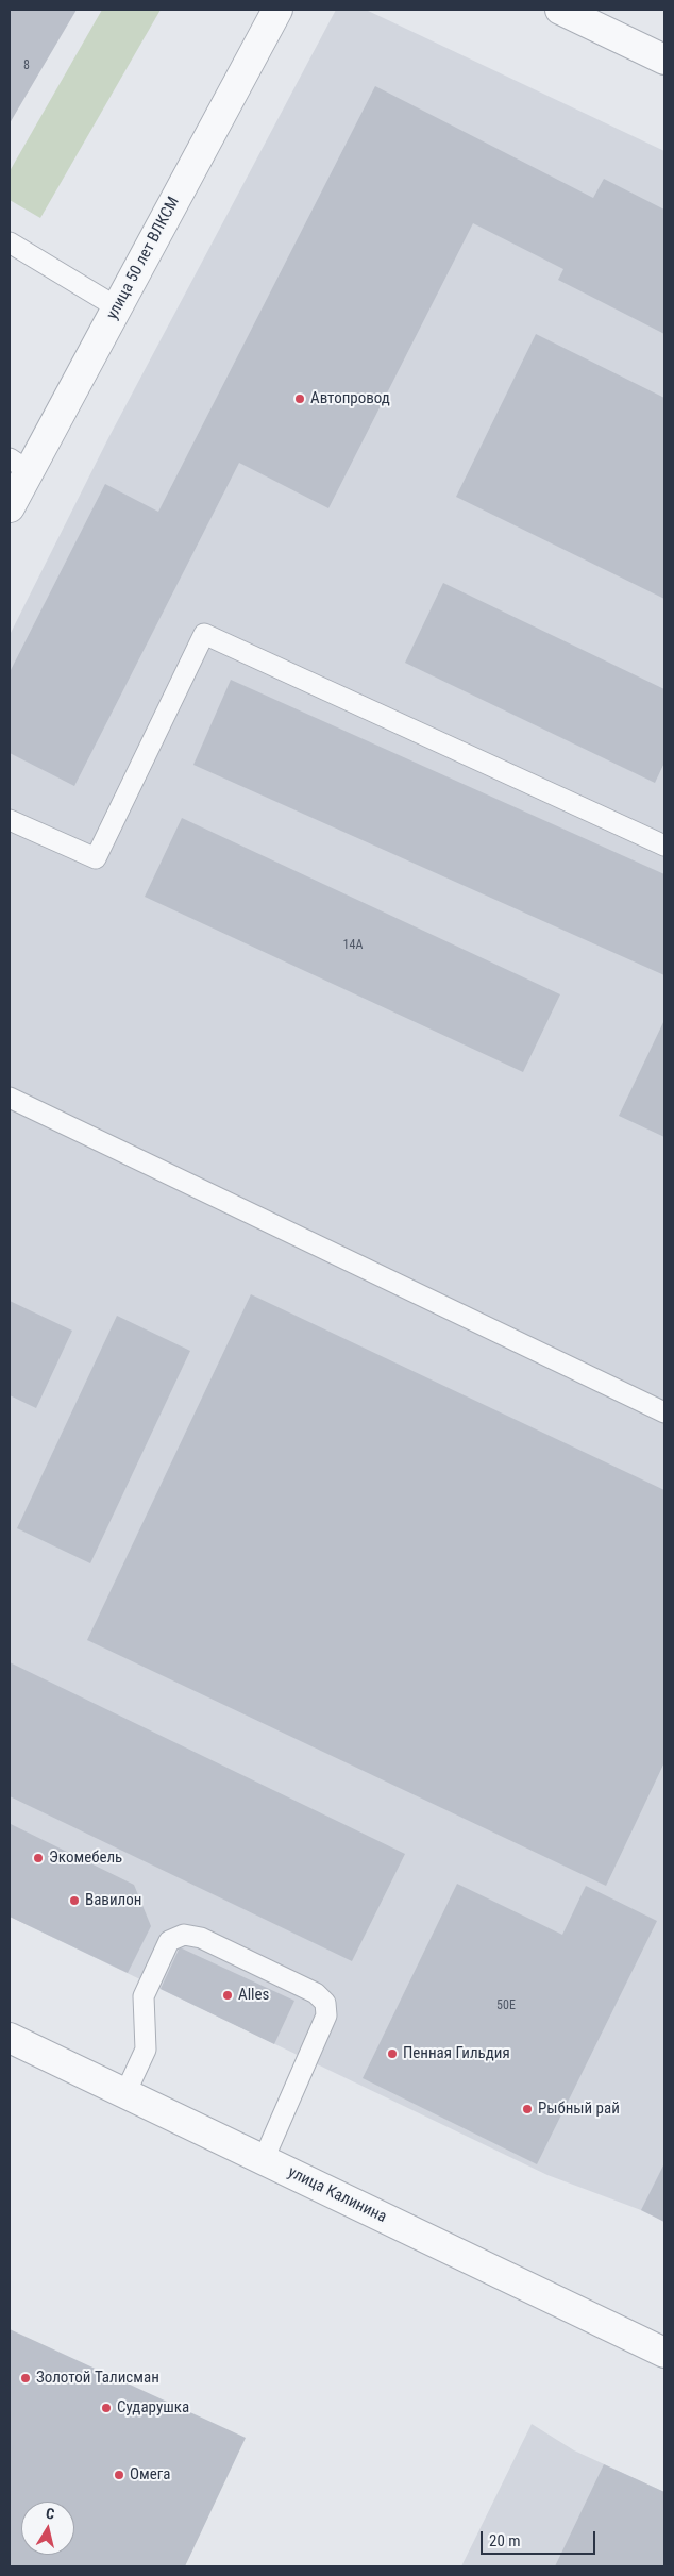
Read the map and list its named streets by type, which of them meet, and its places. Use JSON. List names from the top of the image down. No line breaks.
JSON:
{"streets":{"street":["улица 50 лет ВЛКСМ","улица Калинина"]},"places":["Автопровод","Экомебель","Вавилон","Alles","Пенная Гильдия","Рыбный рай","Золотой Талисман","Сударушка","Омега"],"house_numbers":["8","14А","50Е"],"scale_bar":"20 m","north":"top"}
